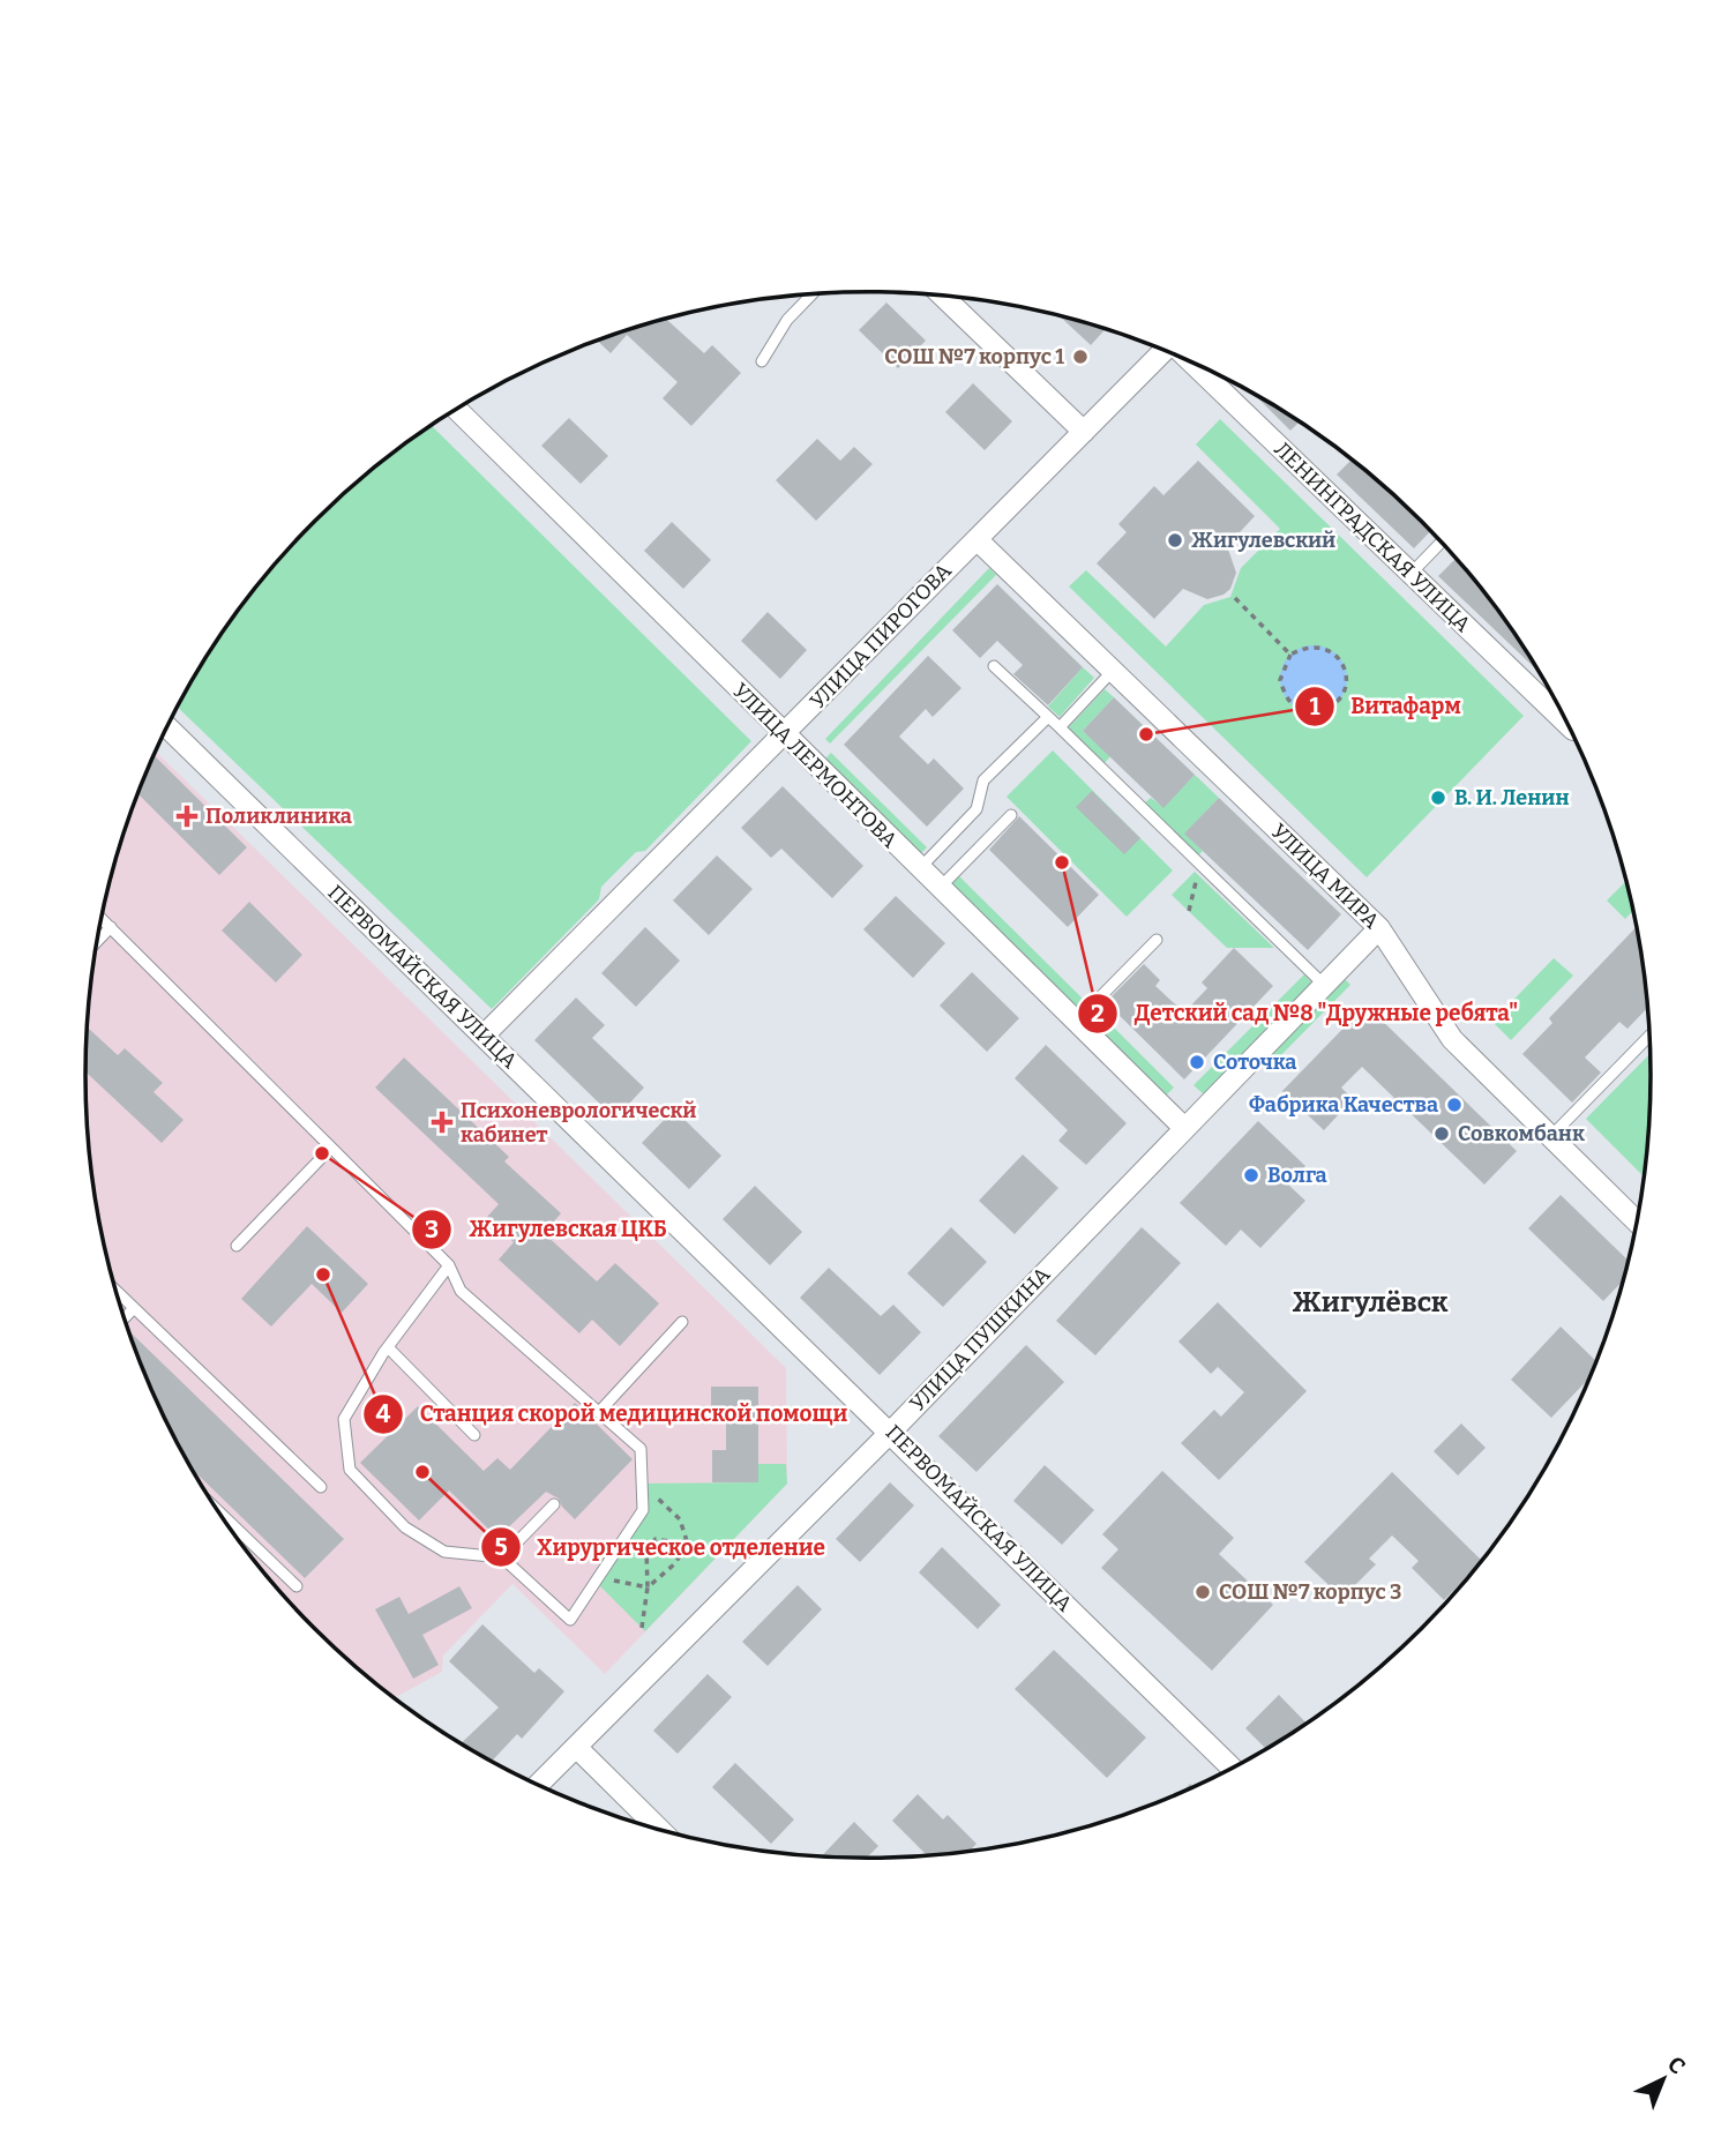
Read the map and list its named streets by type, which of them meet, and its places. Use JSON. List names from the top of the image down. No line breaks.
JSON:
{"streets":{"street":["ЛЕНИНГРАДСКАЯ УЛИЦА","УЛИЦА ПИРОГОВА","УЛИЦА ЛЕРМОНТОВА","УЛИЦА МИРА","ПЕРВОМАЙСКАЯ УЛИЦА","УЛИЦА ПУШКИНА"]},"crossings":[["УЛИЦА ПИРОГОВА","УЛИЦА ЛЕРМОНТОВА"],["УЛИЦА ПИРОГОВА","УЛИЦА МИРА"],["УЛИЦА ПИРОГОВА","ПЕРВОМАЙСКАЯ УЛИЦА"],["УЛИЦА ЛЕРМОНТОВА","УЛИЦА ПУШКИНА"],["УЛИЦА МИРА","УЛИЦА ПУШКИНА"],["ПЕРВОМАЙСКАЯ УЛИЦА","УЛИЦА ПУШКИНА"]],"districts":["Жигулёвск"],"places":{"other":["СОШ №7 корпус 1","Жигулевский","Витафарм","В. И. Ленин","Детский сад №8 \"Дружные ребята\"","Соточка","Фабрика Качества","Совкомбанк","Жигулевская ЦКБ","Волга","Станция скорой медицинской помощи","Хирургическое отделение","СОШ №7 корпус 3"],"health":["Поликлиника","Психоневрологическй кабинет"]},"north":"top right"}
